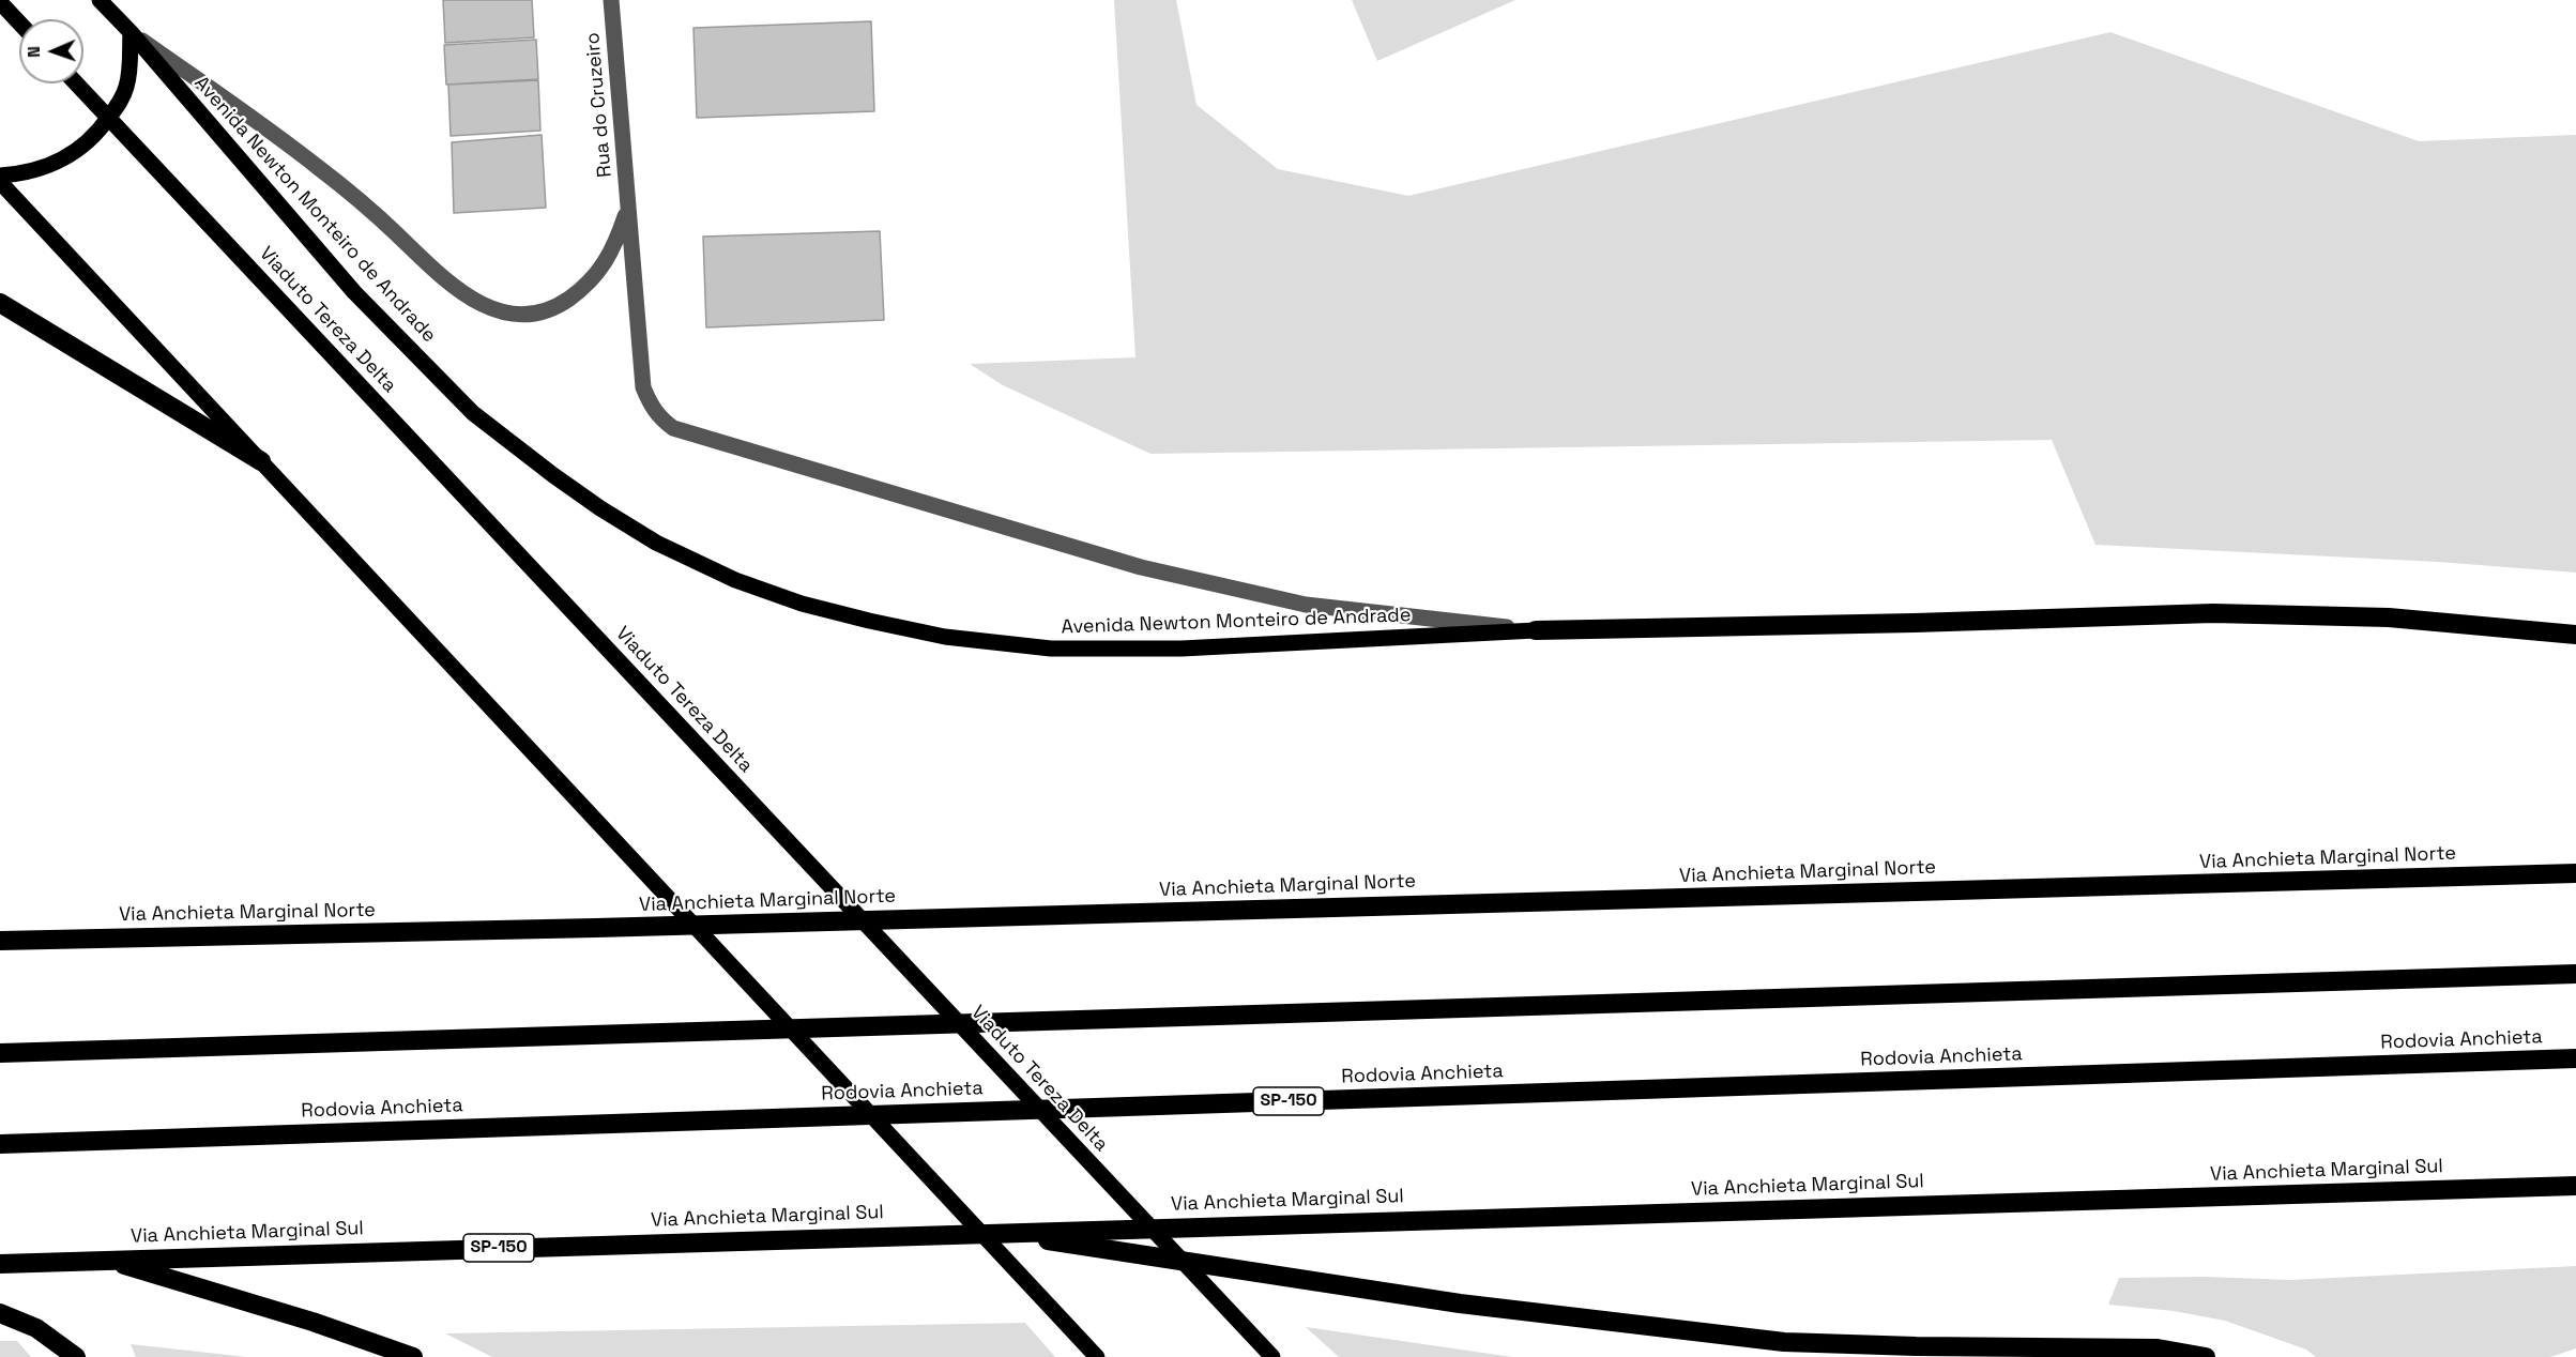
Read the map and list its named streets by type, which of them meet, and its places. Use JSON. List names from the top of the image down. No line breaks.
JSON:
{"streets":{"highway":["Via Anchieta Marginal Norte","Rodovia Anchieta","SP-150","Via Anchieta Marginal Sul"],"main road":["Avenida Newton Monteiro de Andrade","Viaduto Tereza Delta"],"street":["Rua do Cruzeiro"]},"crossings":[["Rua do Cruzeiro","Avenida Newton Monteiro de Andrade"]],"north":"left"}
